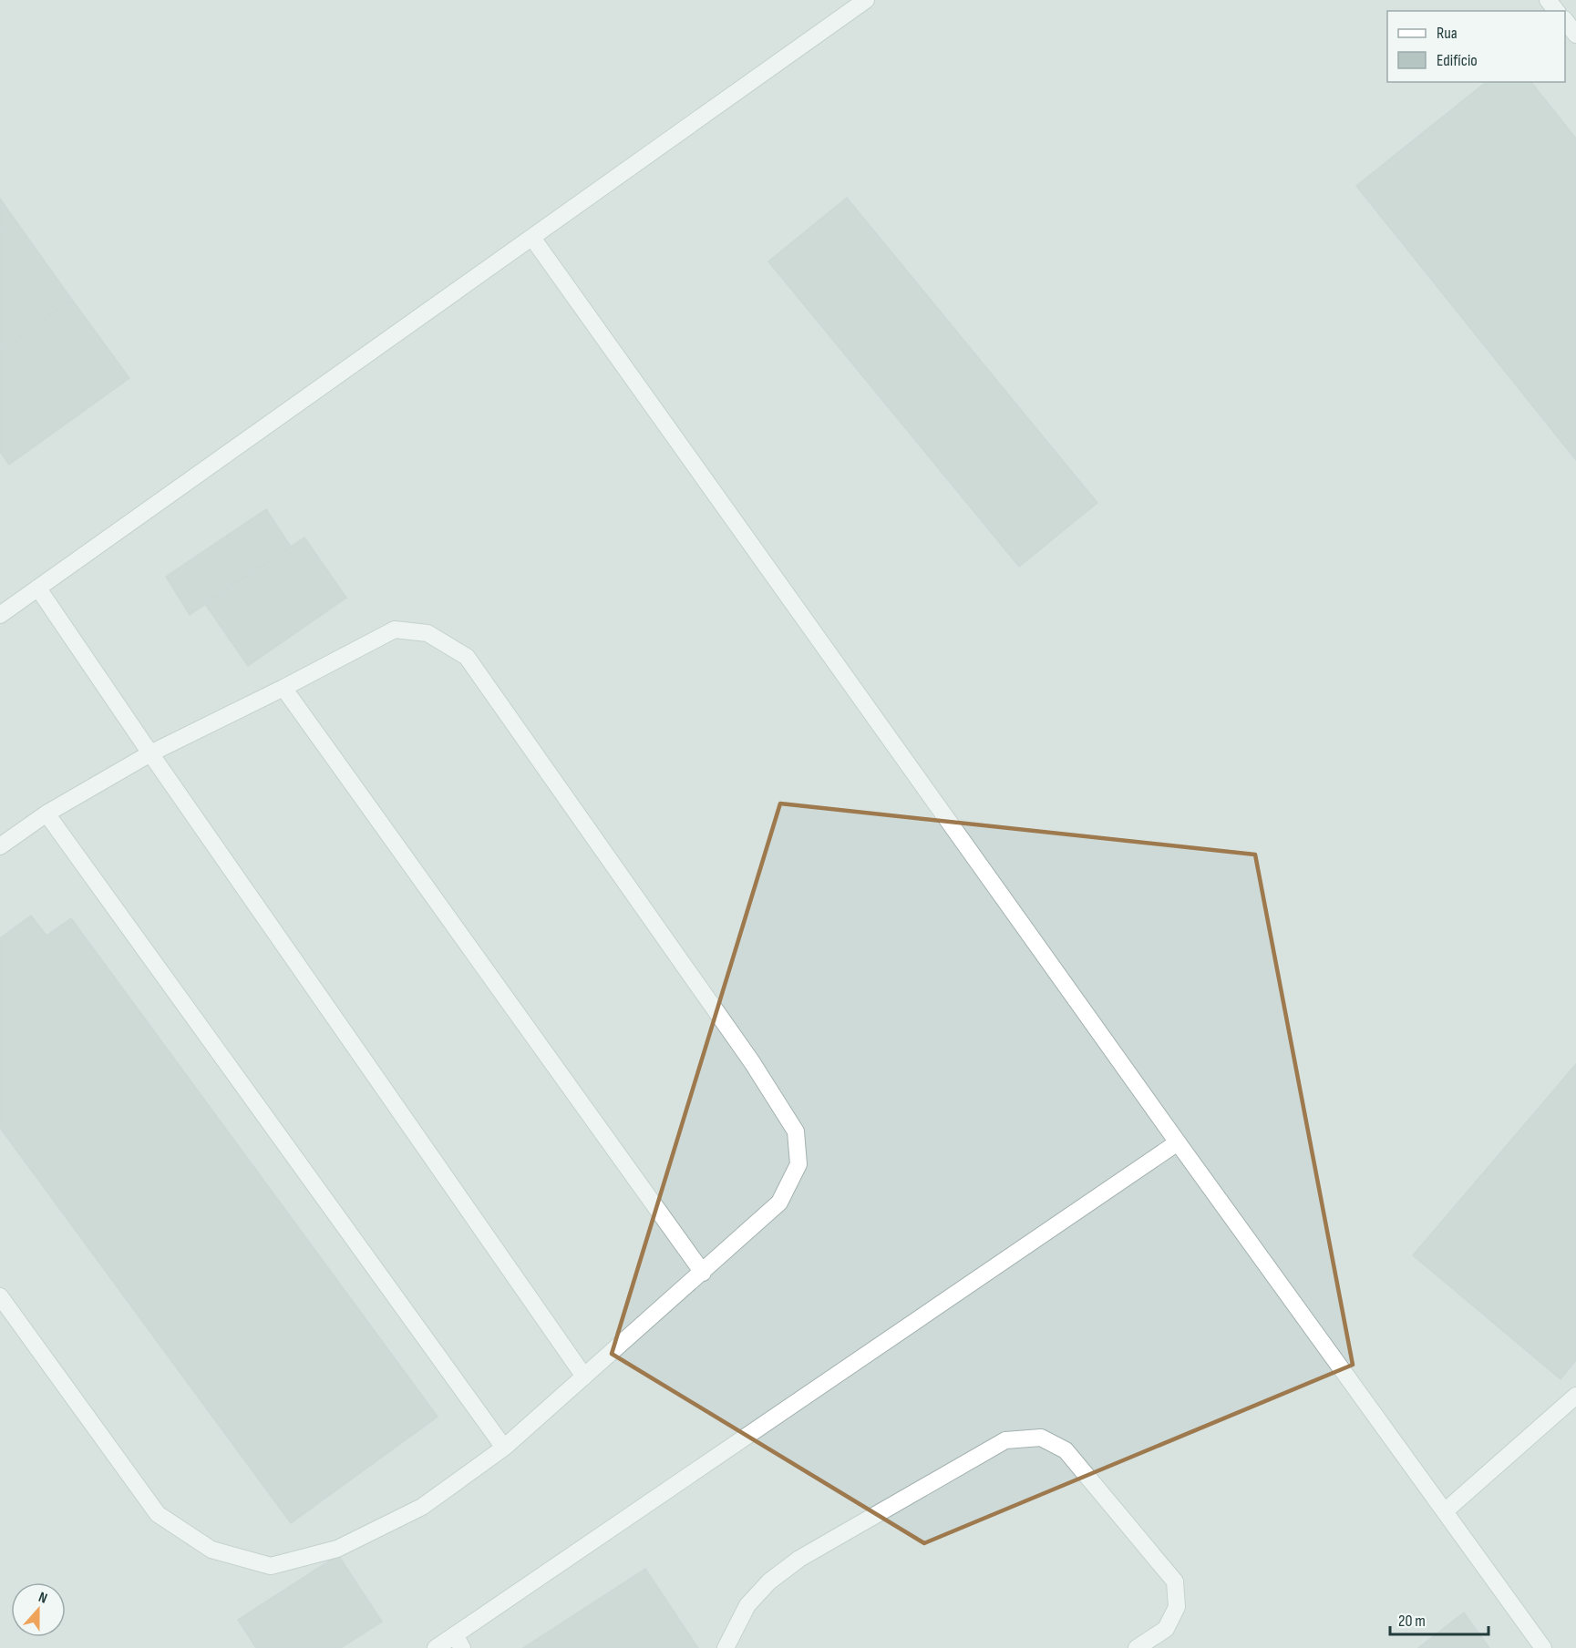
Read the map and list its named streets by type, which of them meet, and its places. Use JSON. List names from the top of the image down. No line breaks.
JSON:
{"legend":["Rua","Edifício"],"scale_bar":"20 m","north":"top"}
